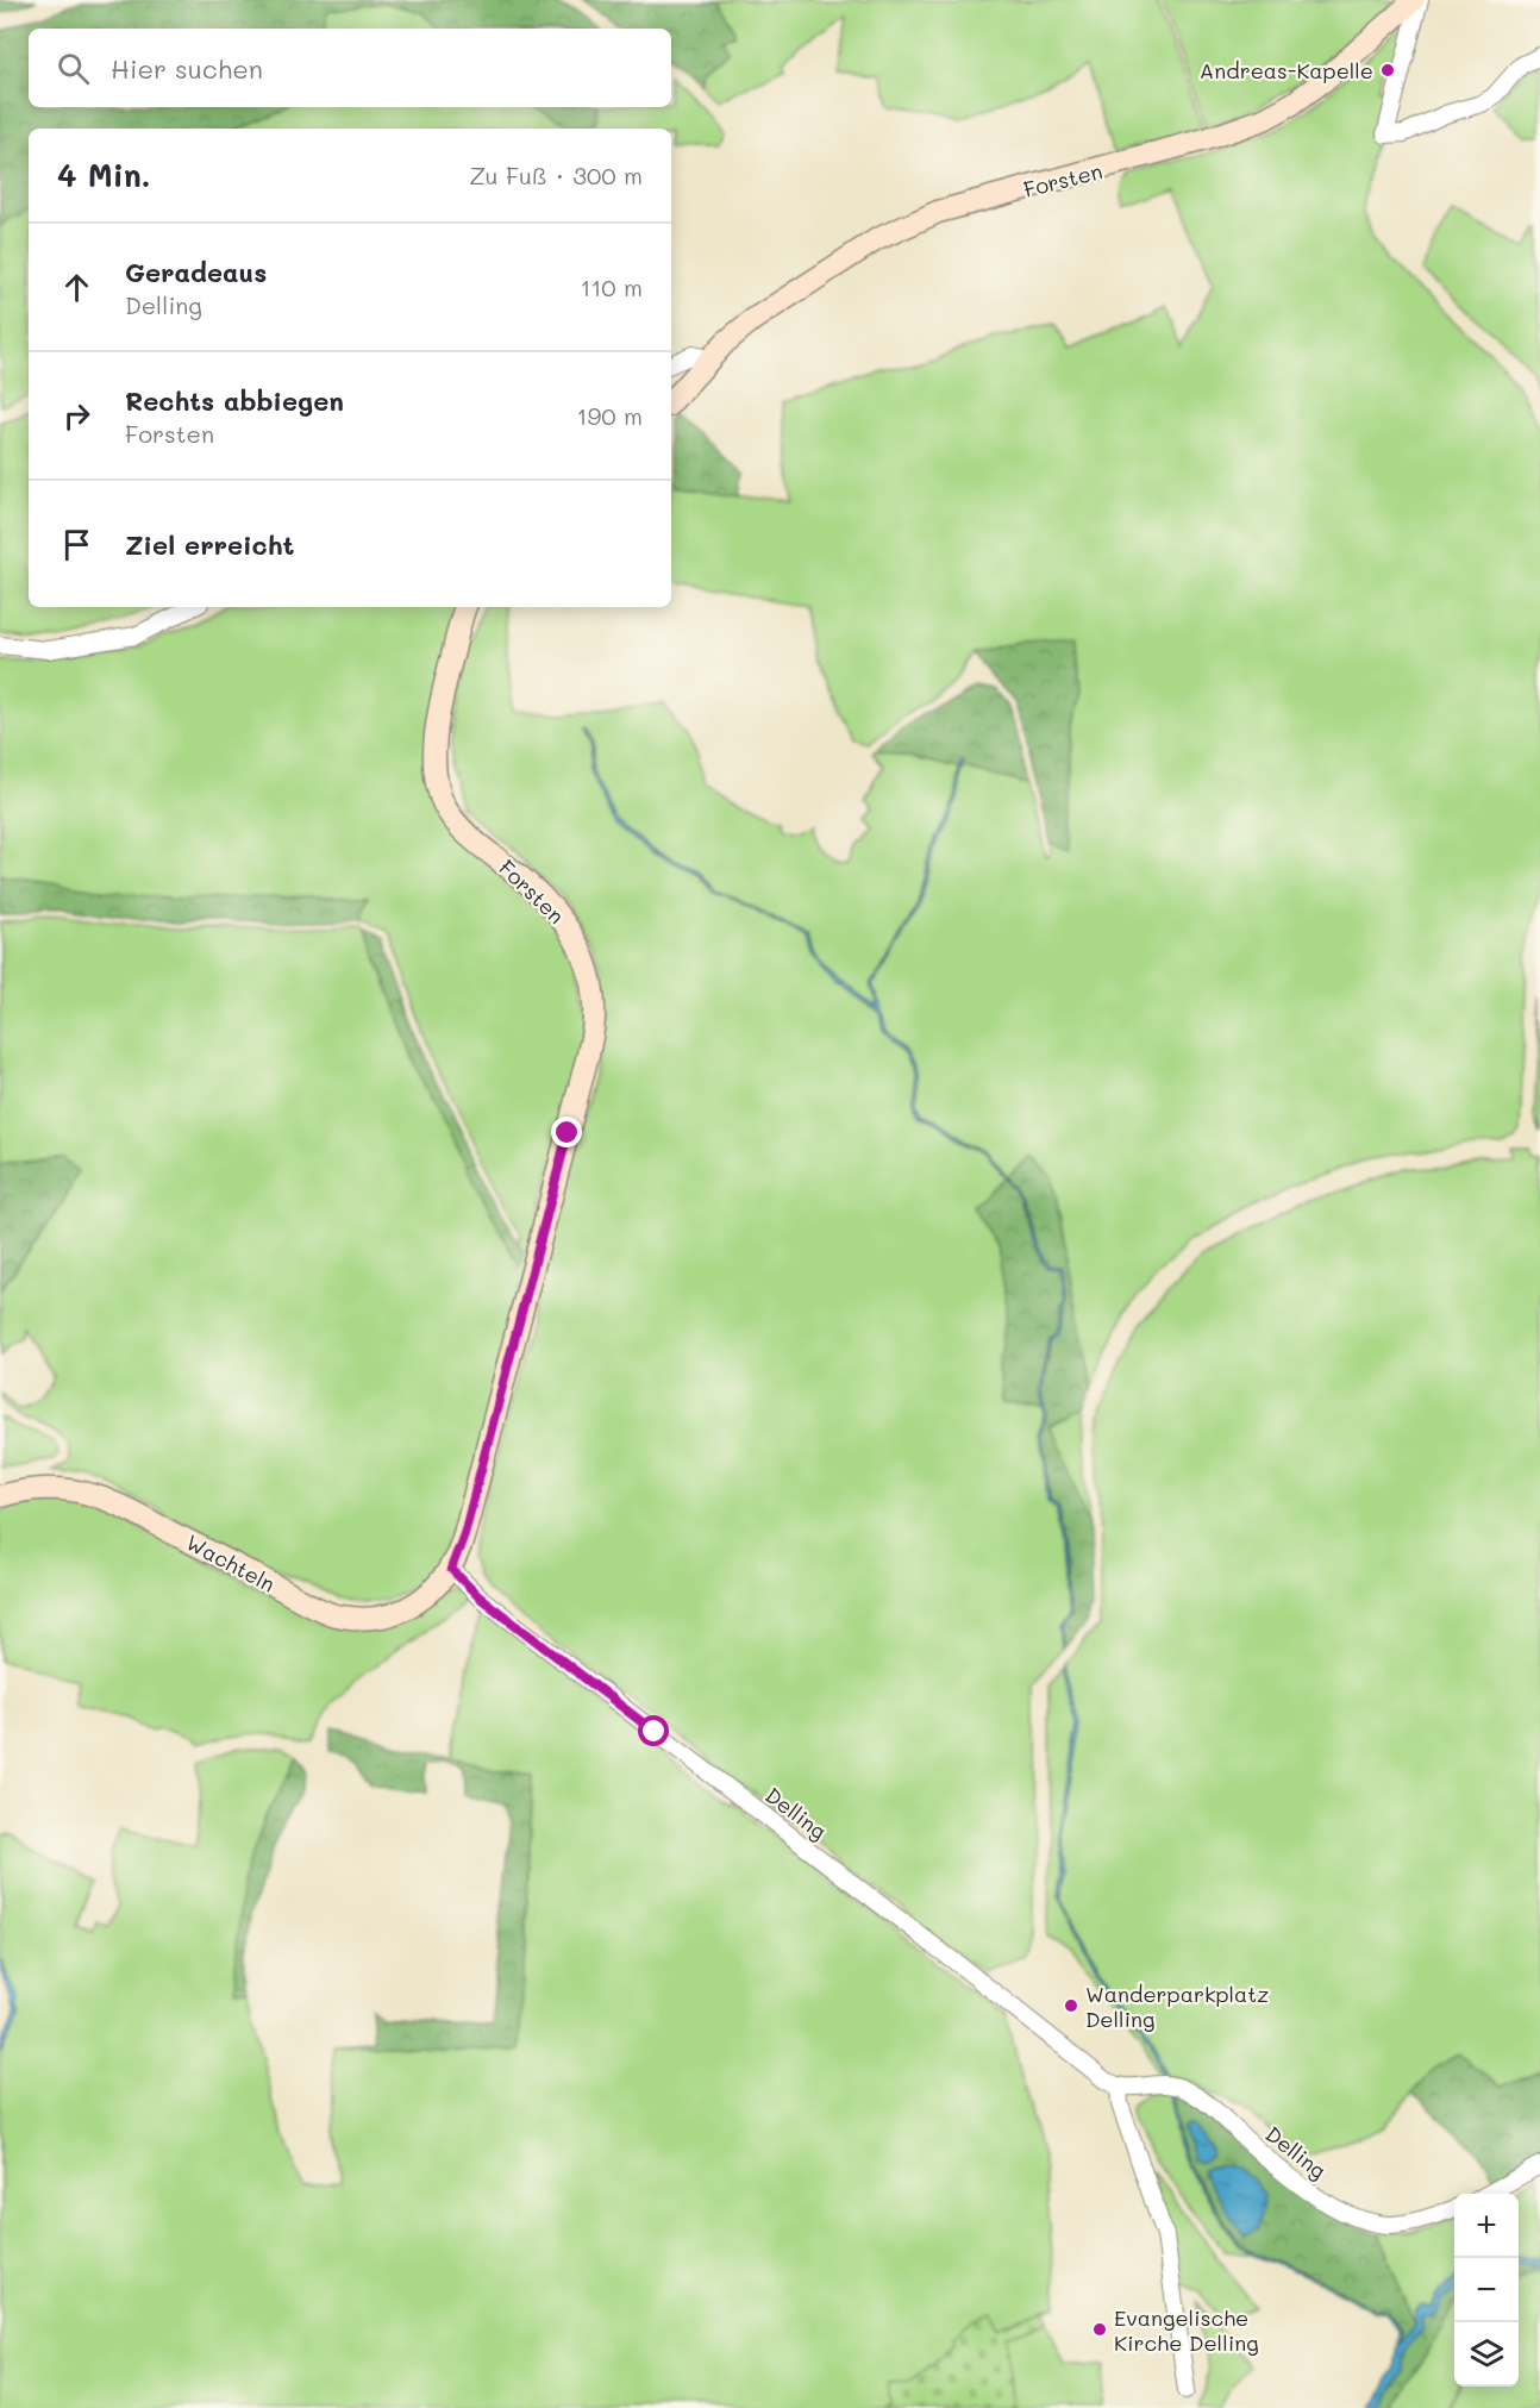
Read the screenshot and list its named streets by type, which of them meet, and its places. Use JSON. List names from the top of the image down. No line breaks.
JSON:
{"streets":{"street":["Forsten","Wachteln","Delling"]},"crossings":[["Forsten","Wachteln"],["Forsten","Delling"],["Wachteln","Delling"]],"places":["Andreas-Kapelle","Wanderparkplatz Delling","Evangelische Kirche Delling"],"page":{"search":"Hier suchen","heading":["4 Min.","Zu Fuß · 300 m"],"list":[["Geradeaus","Delling","110 m"],["Rechts abbiegen","Forsten","190 m"],"Ziel erreicht"],"map_buttons":["+","−"]}}
